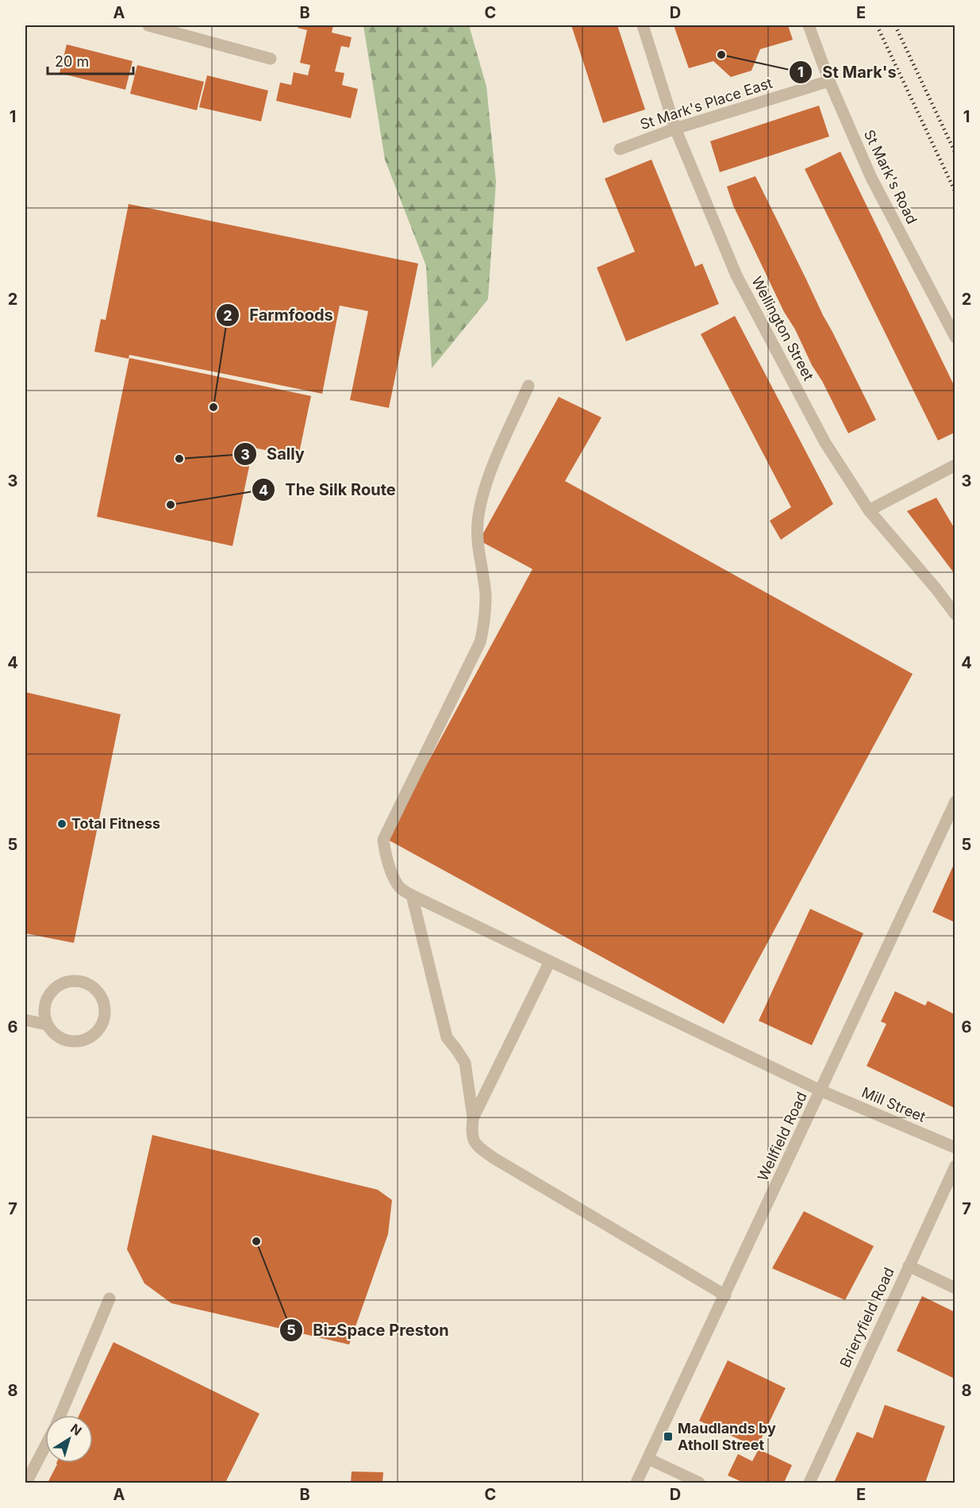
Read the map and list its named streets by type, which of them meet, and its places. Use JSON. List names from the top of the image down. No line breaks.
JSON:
{"streets":{"street":["St Mark's Place East","St Mark's Road","Wellington Street","Mill Street","Wellfield Road","Brieryfield Road"]},"crossings":[["St Mark's Place East","St Mark's Road"],["St Mark's Place East","Wellington Street"],["Mill Street","Wellfield Road"]],"places":{"other":["St Mark's","Farmfoods","Sally","The Silk Route","Total Fitness","BizSpace Preston"],"transit":["Maudlands by Atholl Street"]},"scale_bar":"20 m","north":"top right","grid":{"columns":["A","B","C","D","E"],"rows":["1","2","3","4","5","6","7","8"]}}
